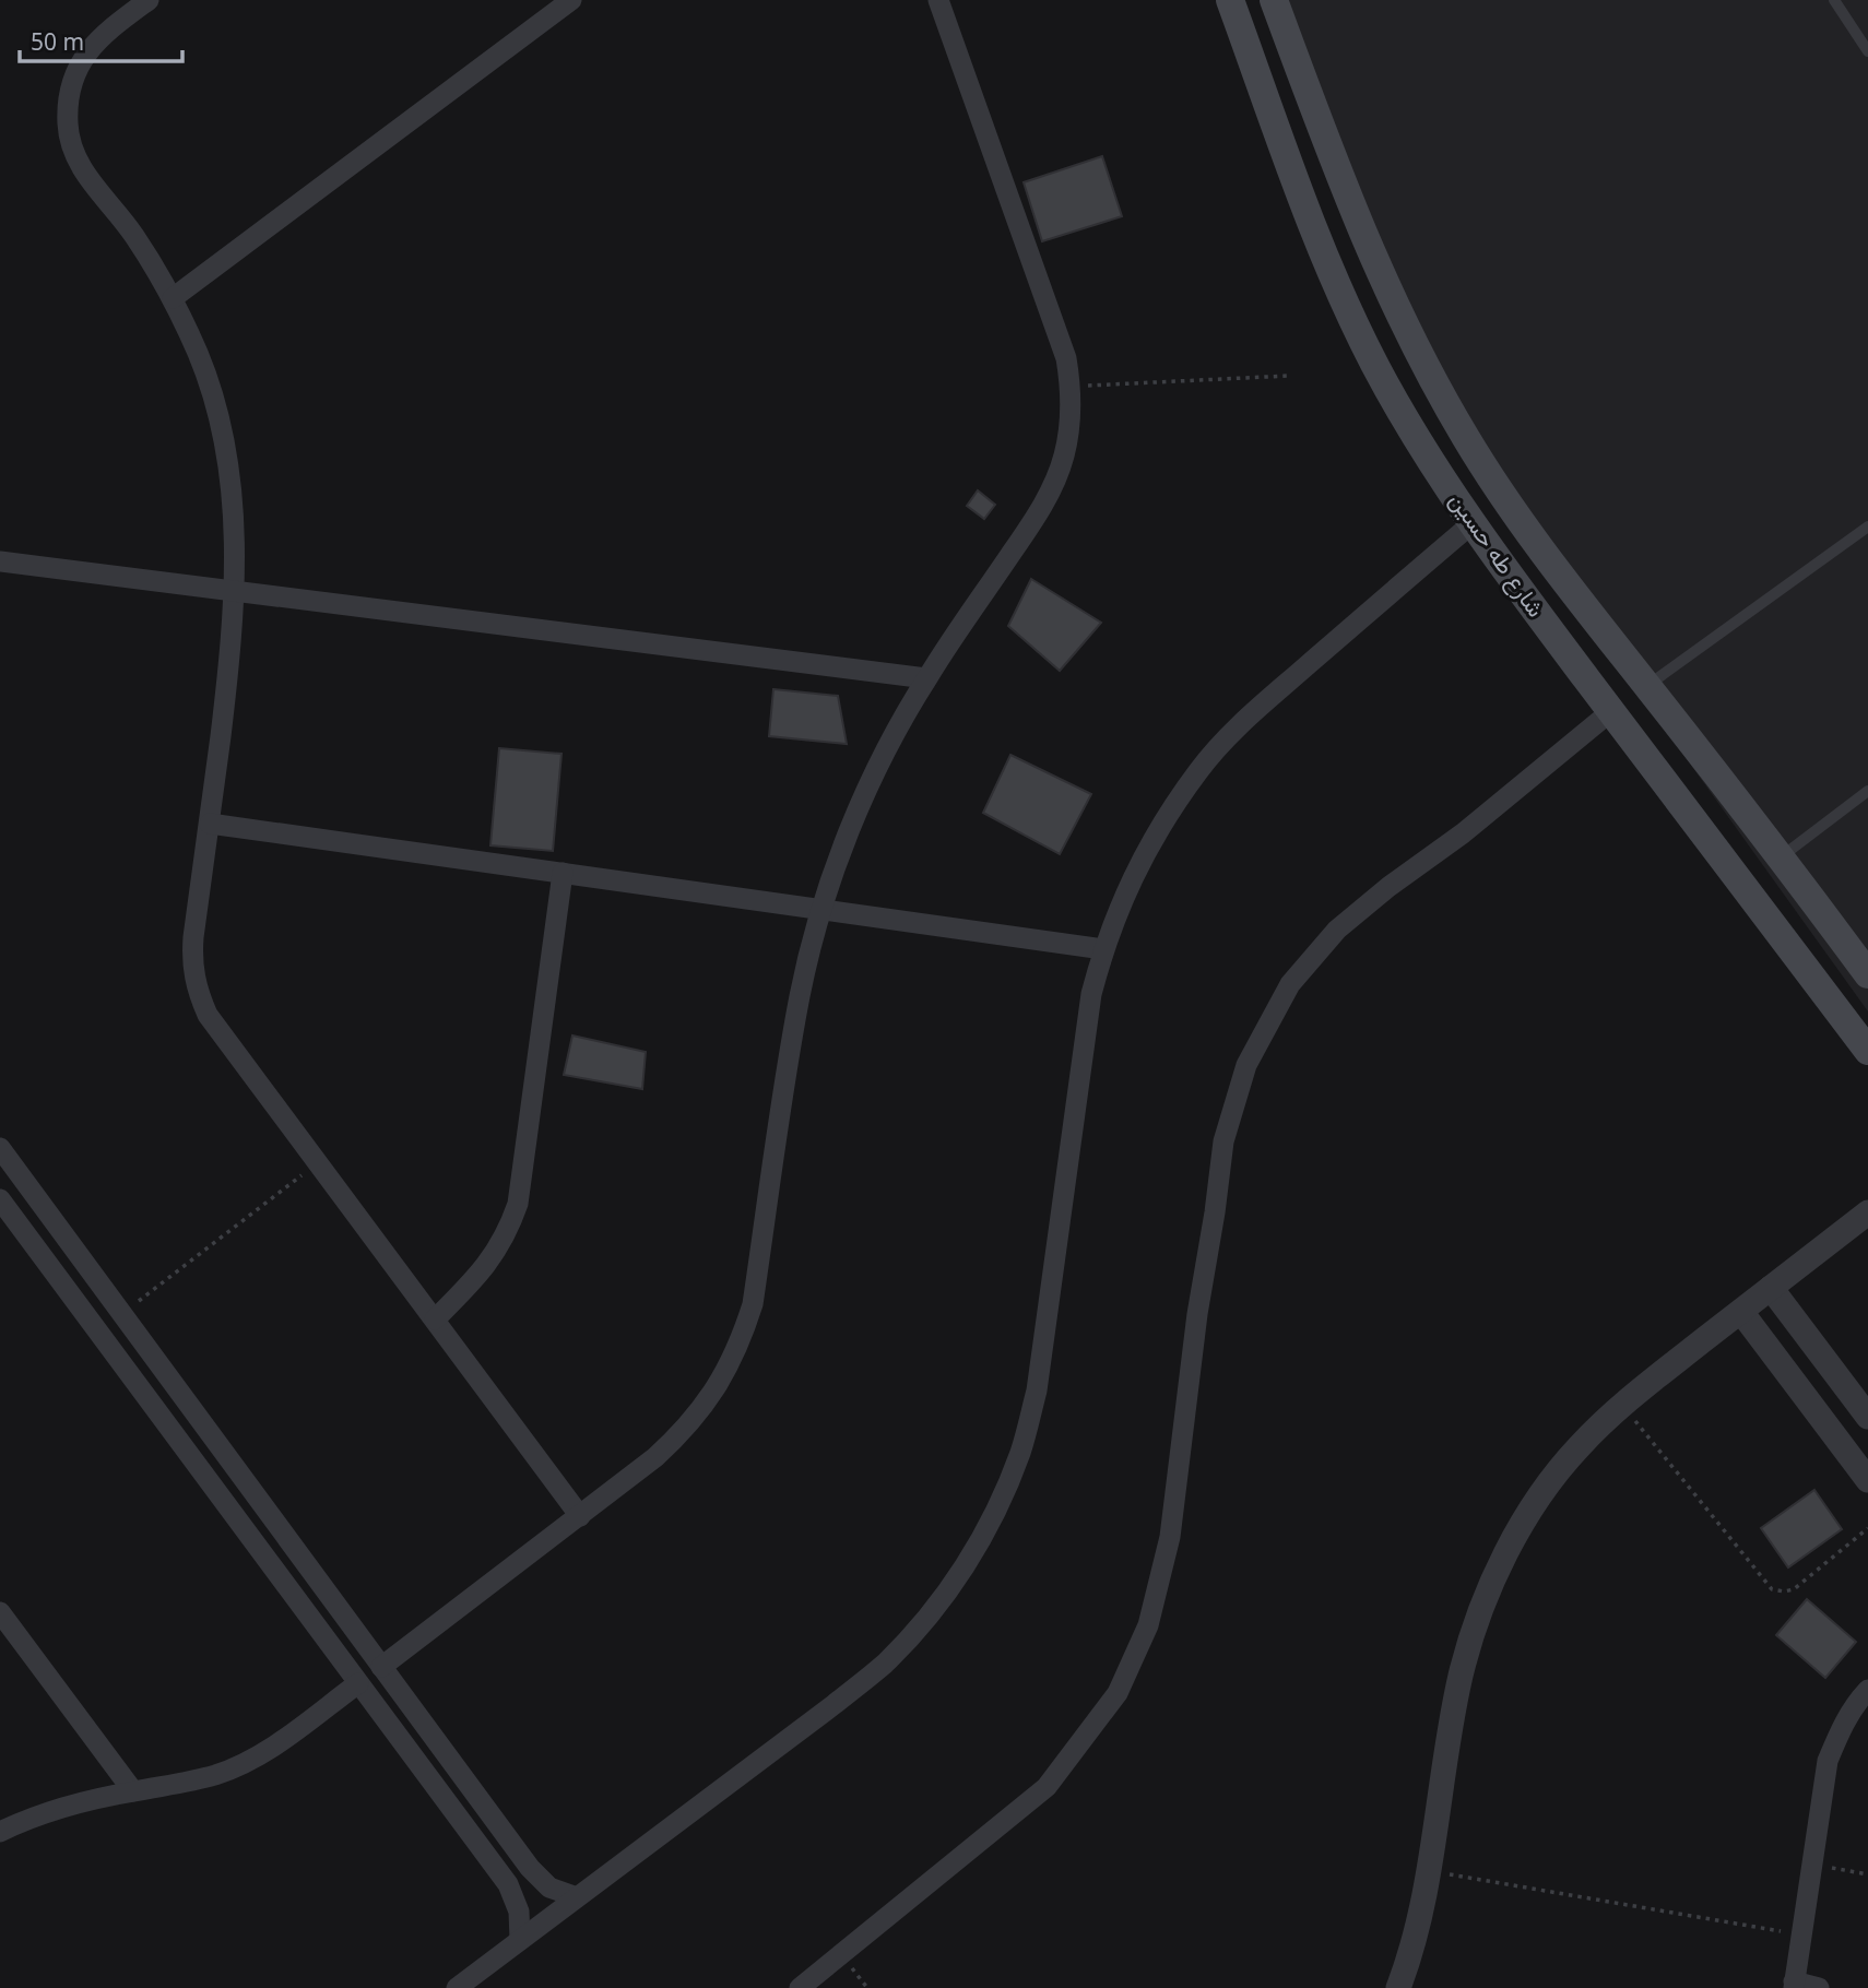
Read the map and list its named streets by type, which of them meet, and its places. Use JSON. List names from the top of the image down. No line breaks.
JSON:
{"streets":{"main road":["شارع طه حسين"]},"scale_bar":"50 m"}
